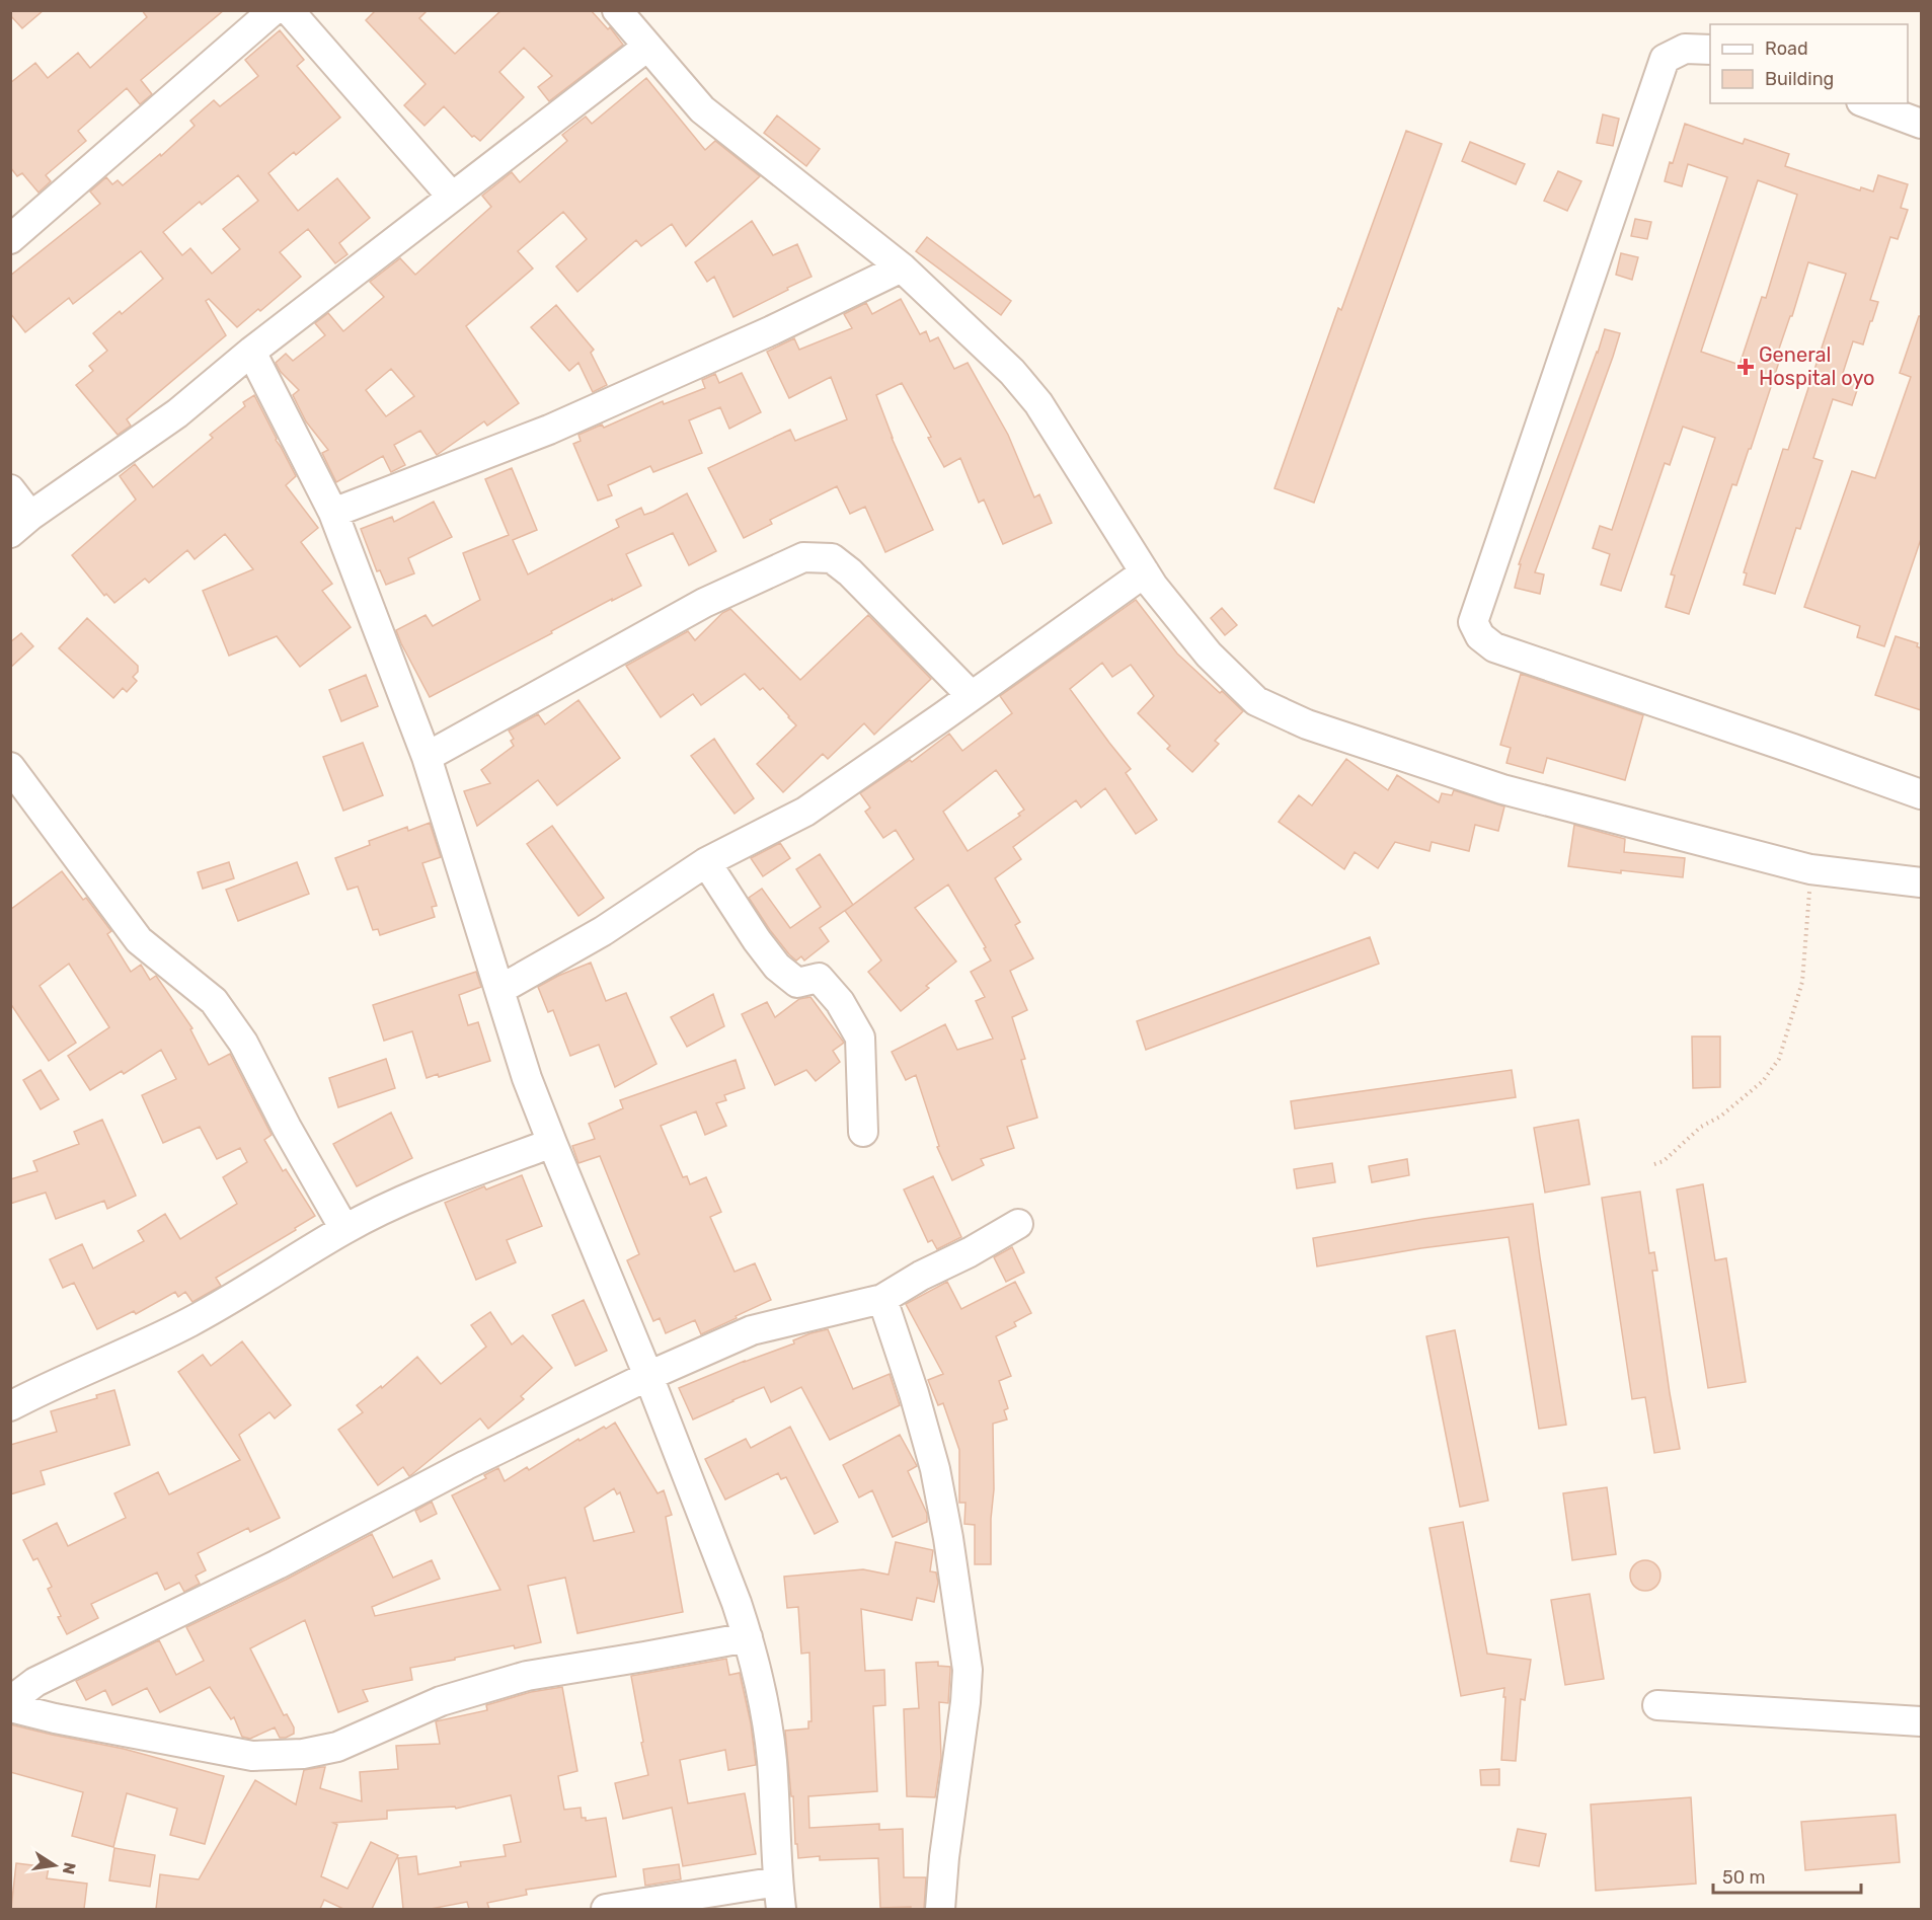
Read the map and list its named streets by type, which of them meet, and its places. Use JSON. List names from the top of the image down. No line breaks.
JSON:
{"places":{"health":["General Hospital oyo"]},"legend":["Road","Building"],"scale_bar":"50 m","north":"right"}
